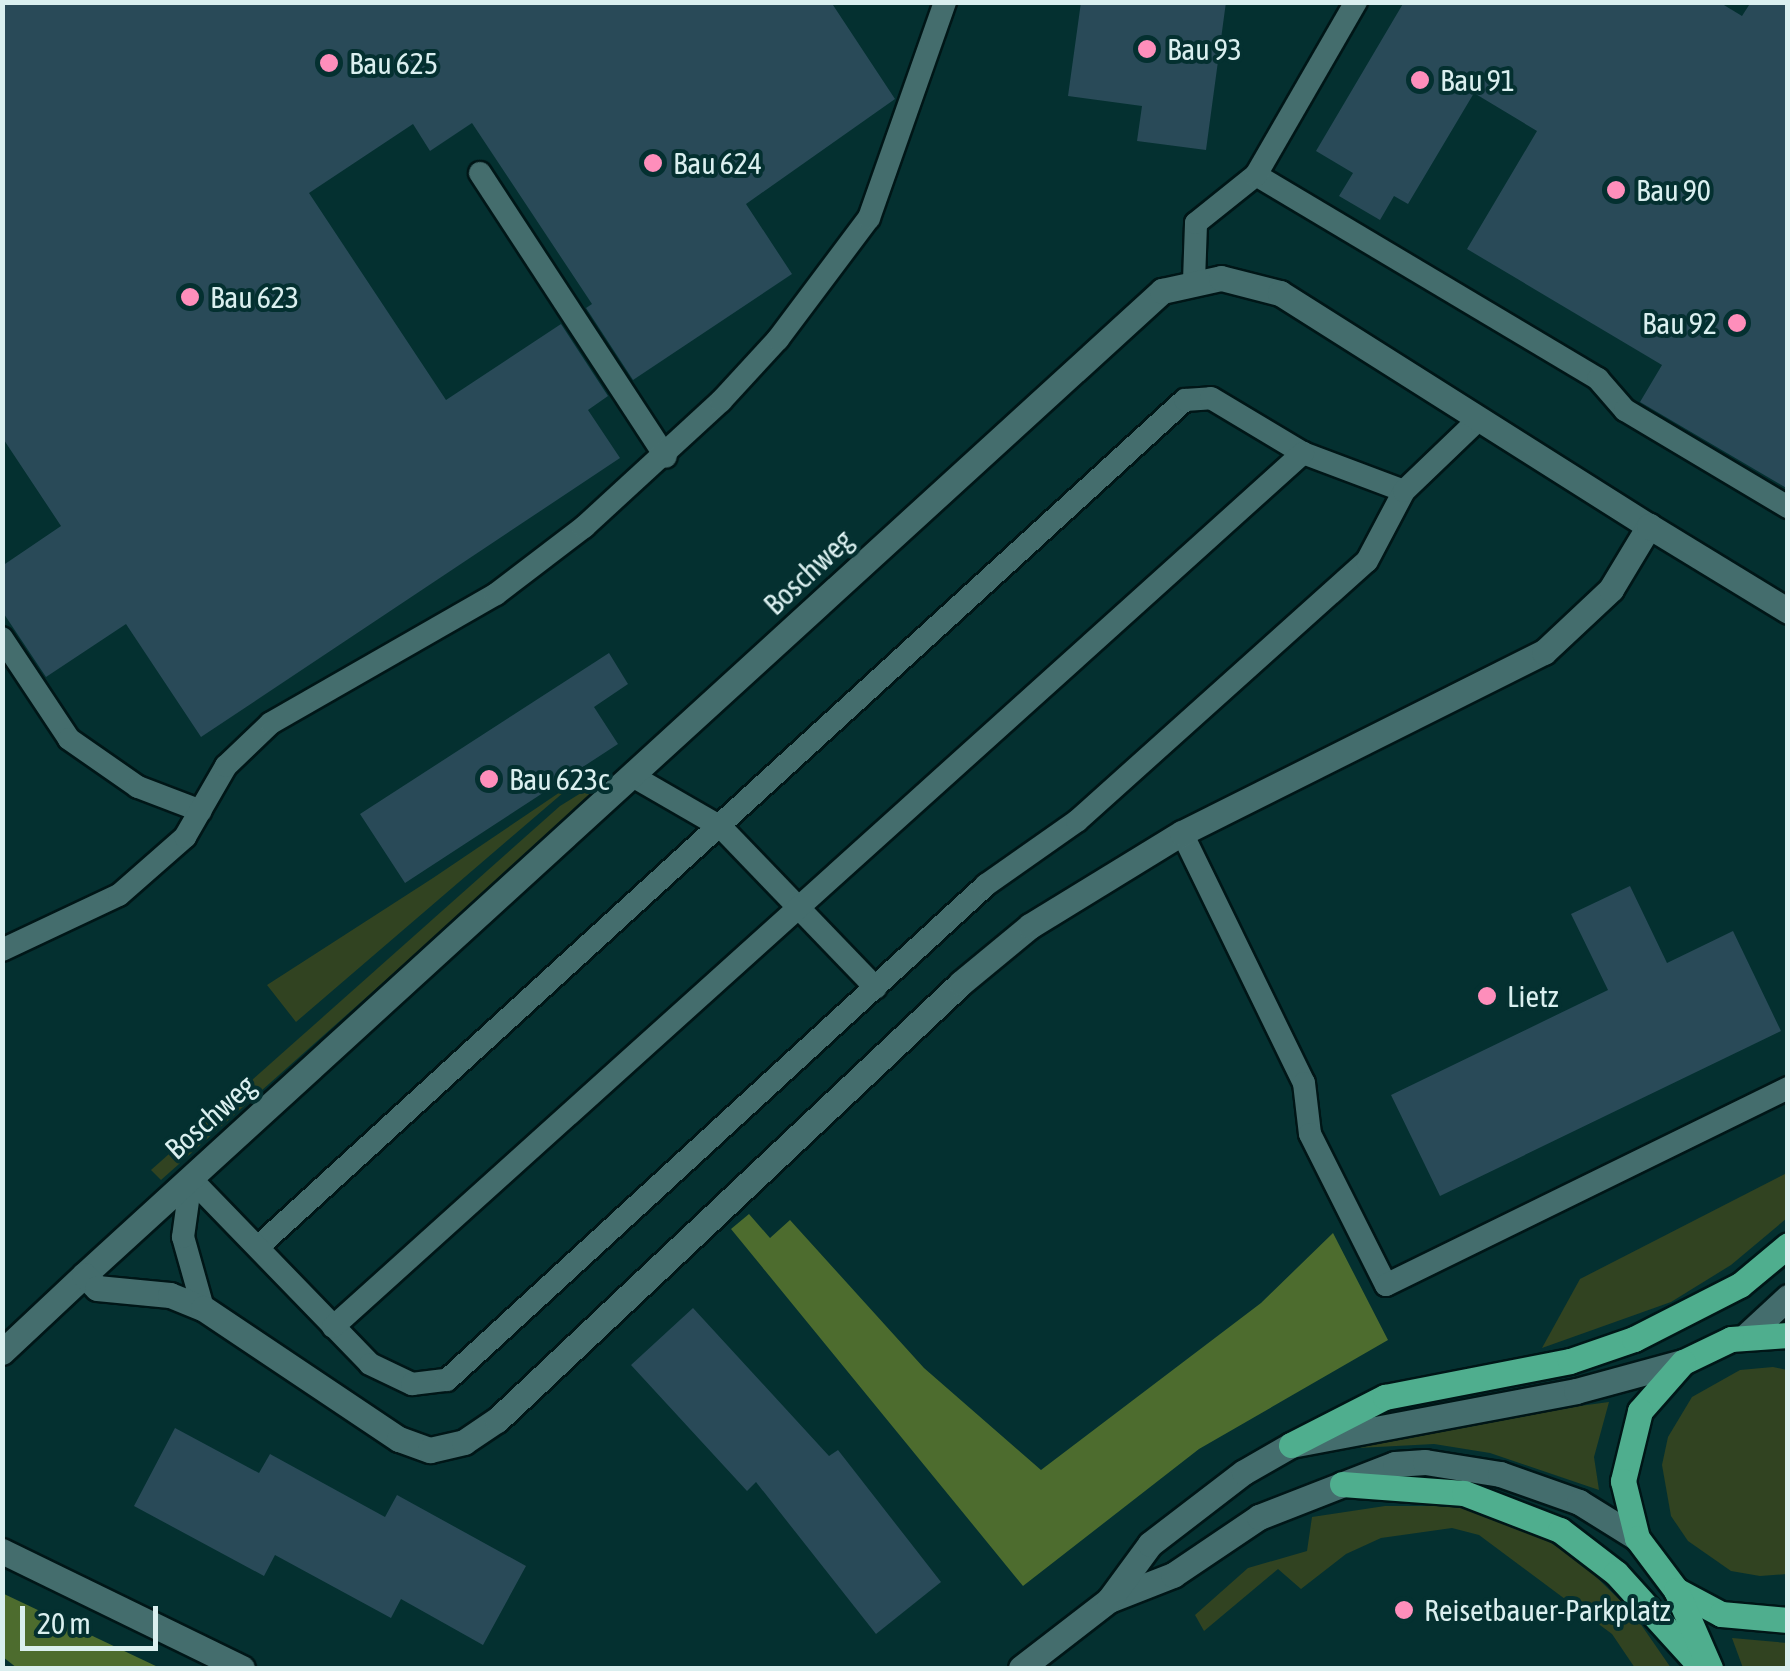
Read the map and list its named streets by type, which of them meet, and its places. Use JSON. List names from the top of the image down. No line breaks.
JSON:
{"streets":{"street":["Boschweg"]},"places":["Bau 93","Bau 625","Bau 91","Bau 624","Bau 90","Bau 623","Bau 92","Bau 623c","Lietz","Reisetbauer-Parkplatz"],"scale_bar":"20 m"}
